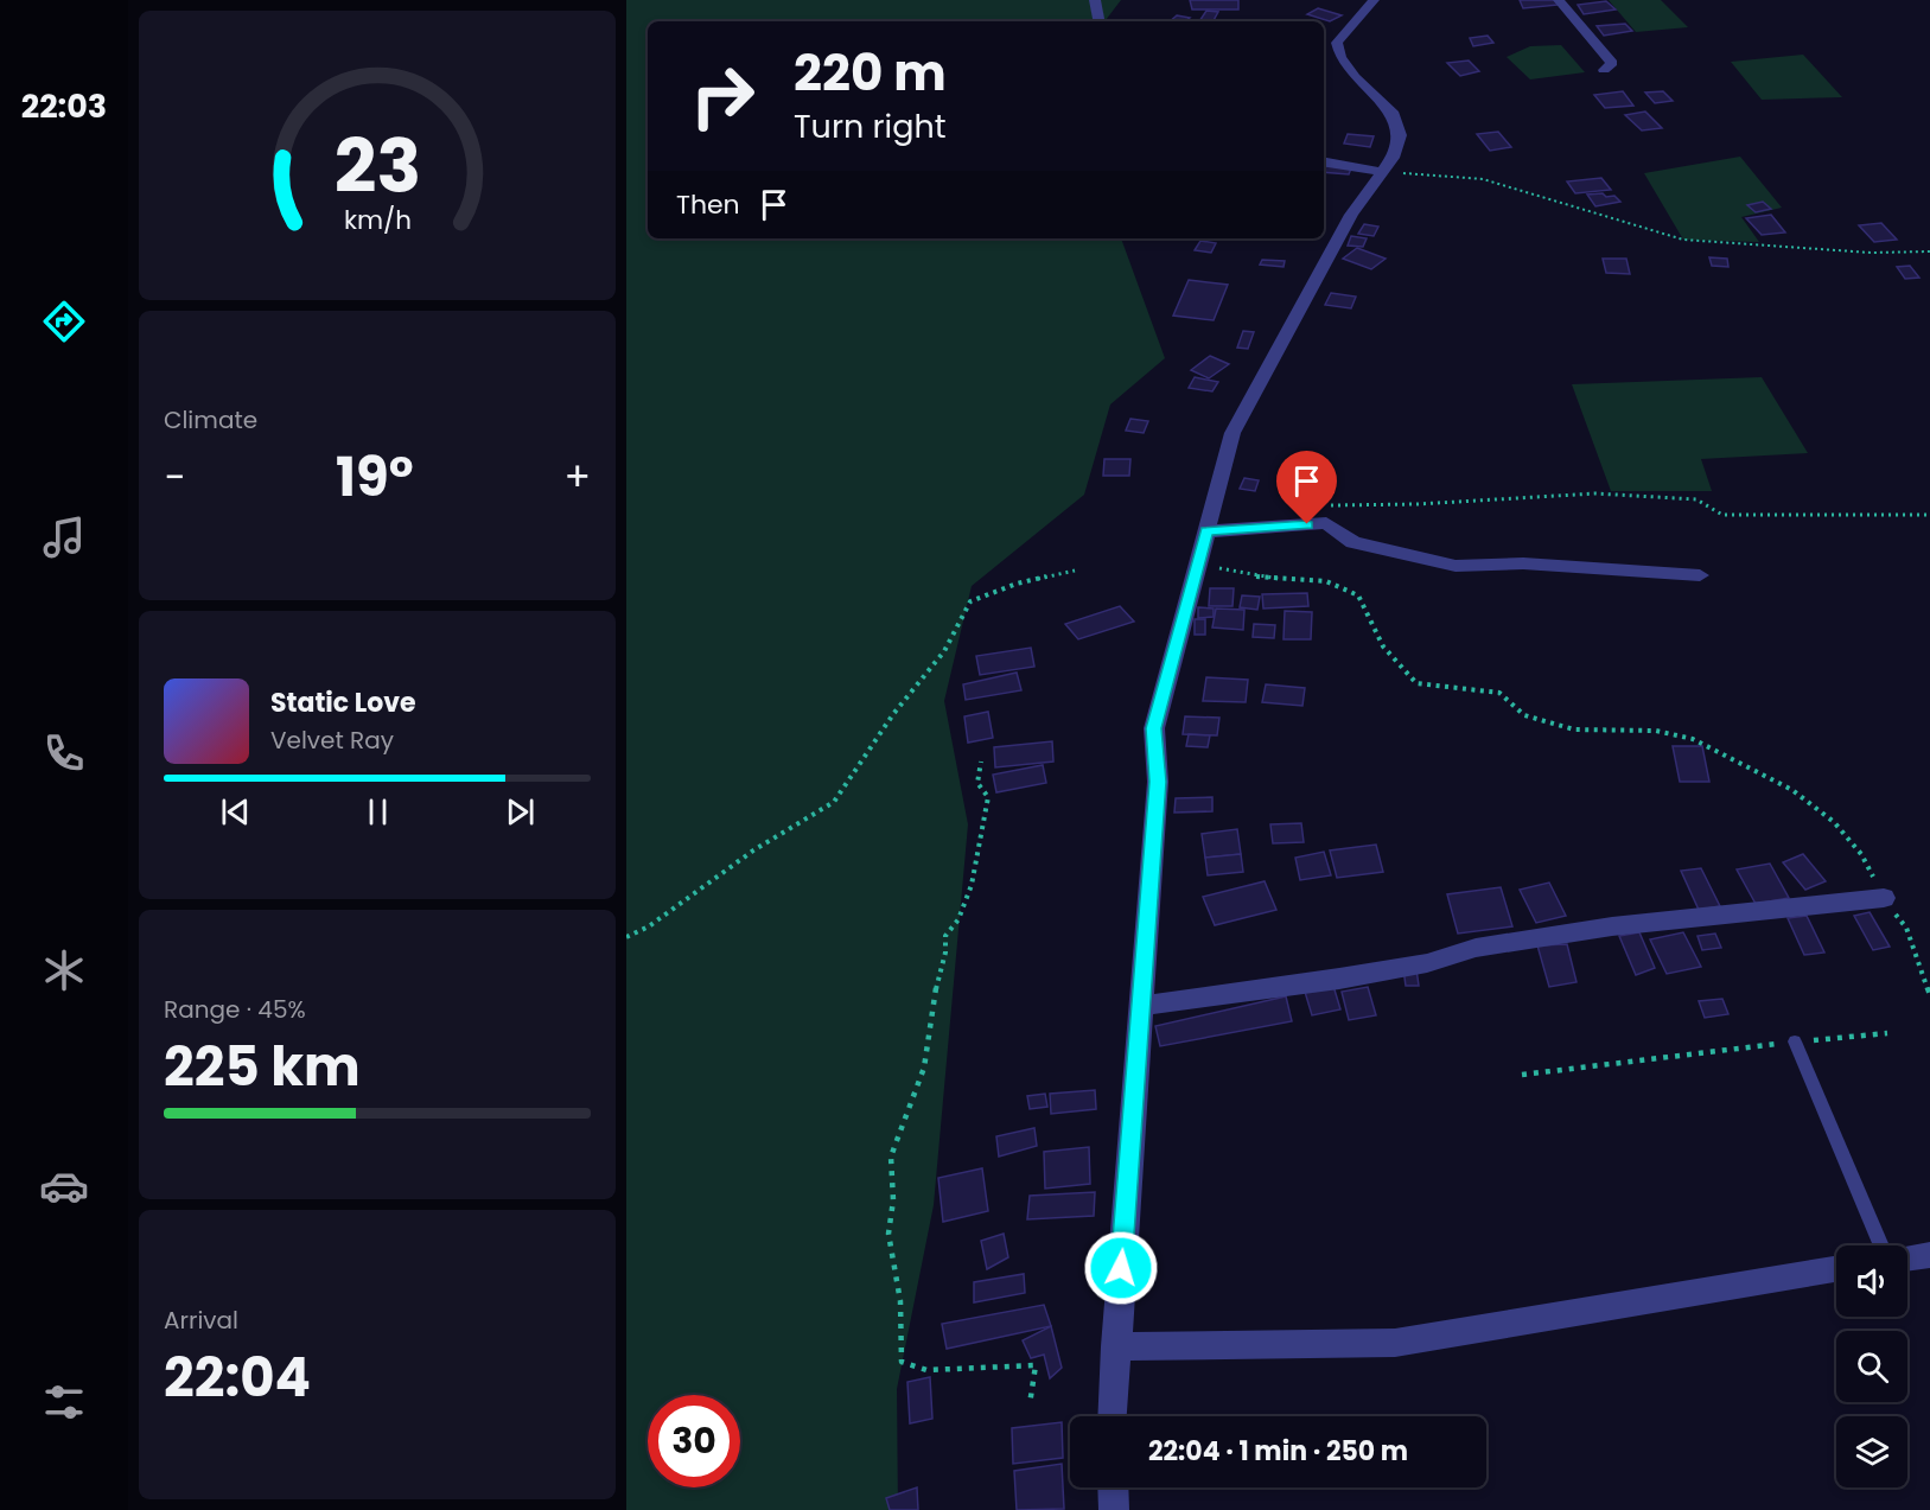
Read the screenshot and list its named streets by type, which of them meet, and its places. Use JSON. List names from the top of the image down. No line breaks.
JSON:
{"page":{"tabs":"22:03","turn":["220 m","Turn right"],"then":"Then","tile":["Climate",["Range · 45%","225 km"],["Arrival","22:04"]],"heat":["−","19°","+"],"song":["Static Love","Velvet Ray"],"limit":"30","trip":"22:04 · 1 min · 250 m","gauge":["23","km/h"]}}
